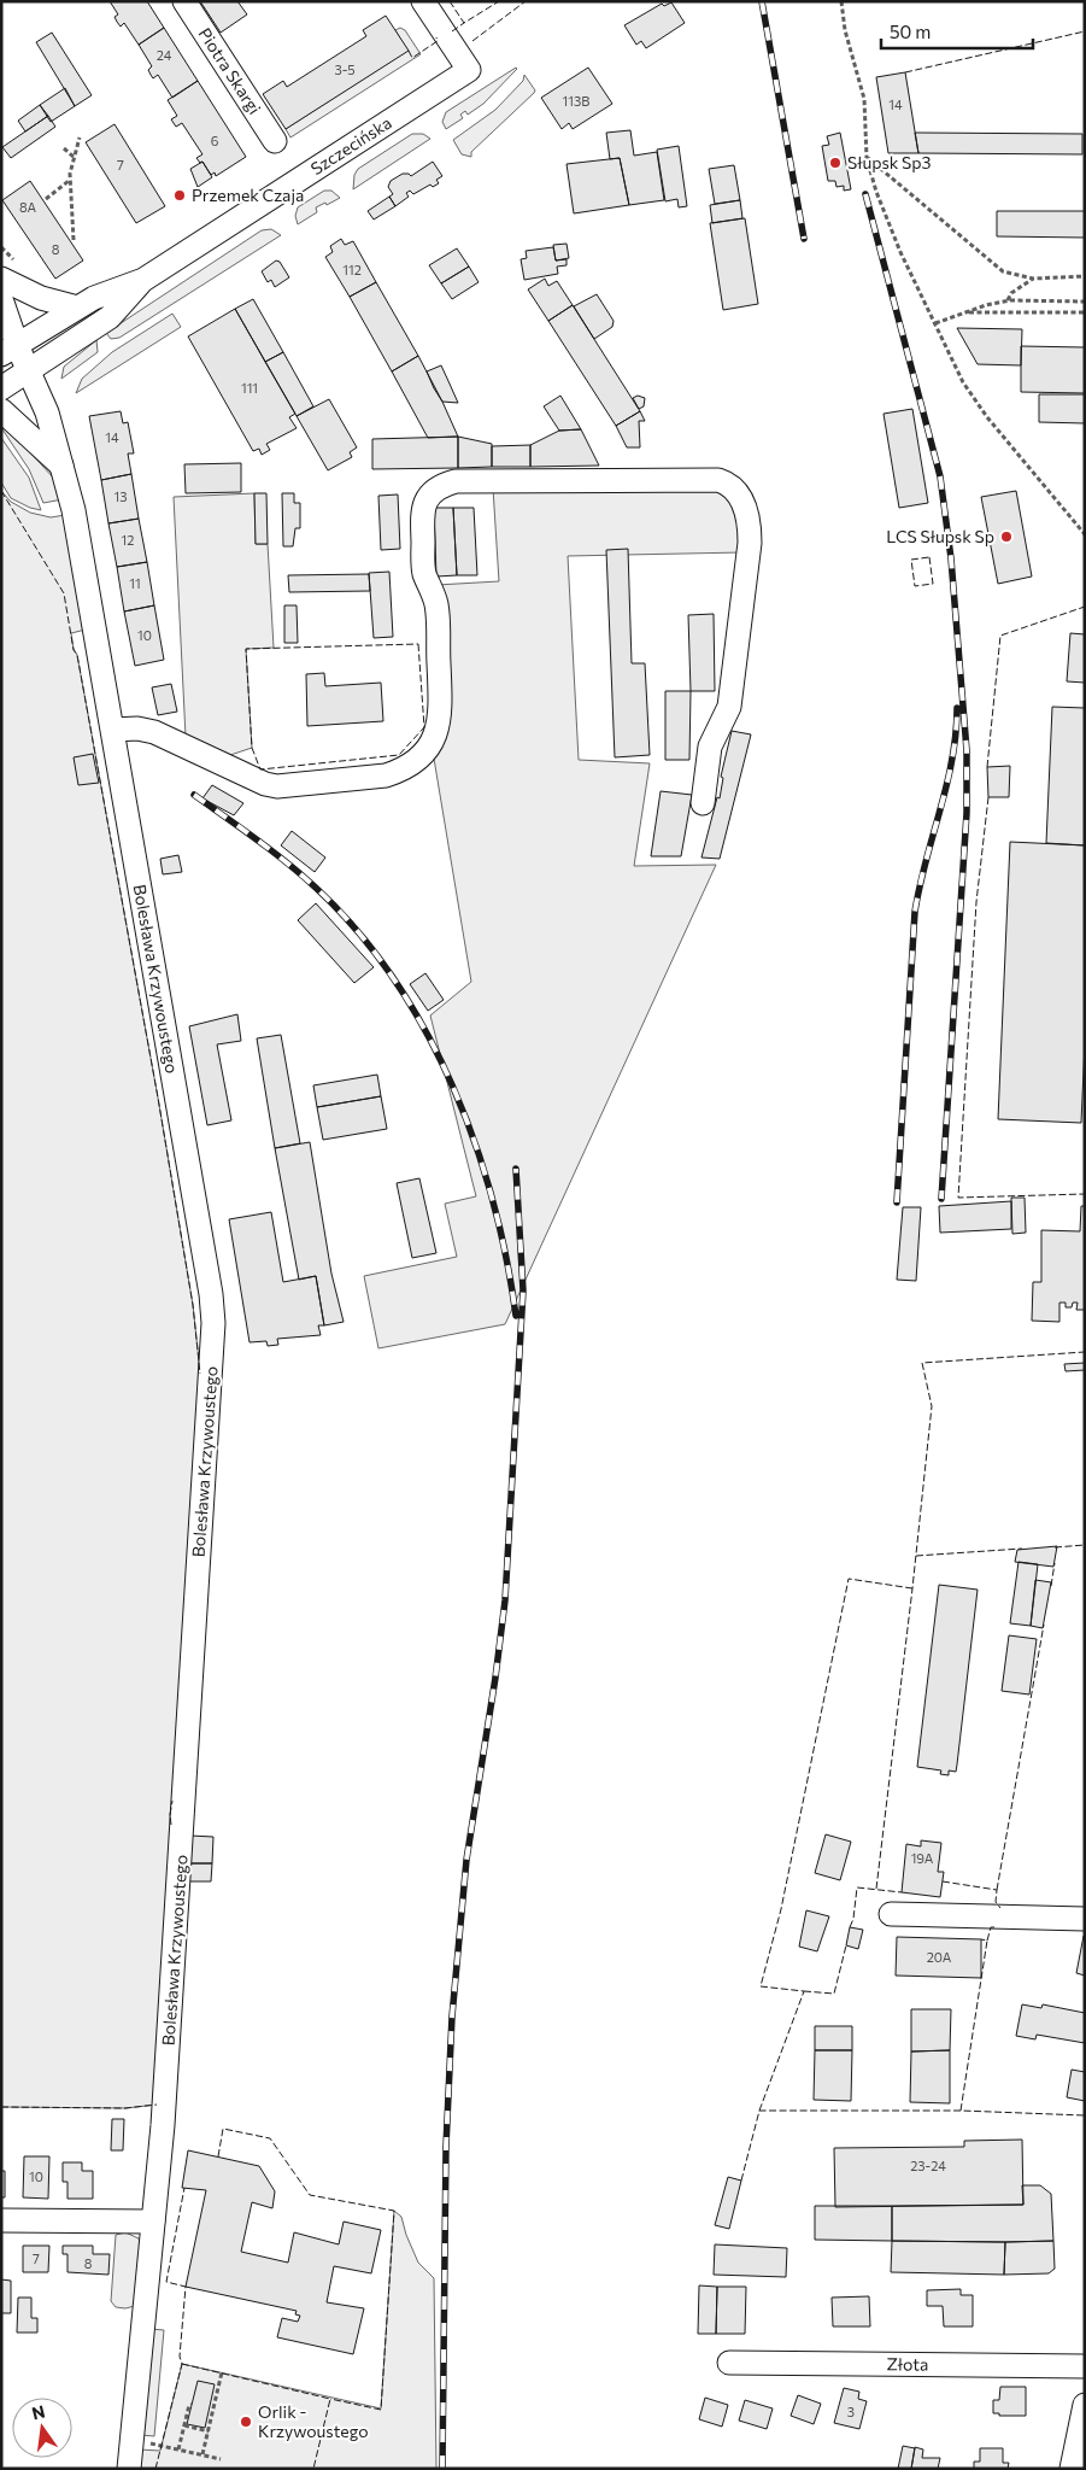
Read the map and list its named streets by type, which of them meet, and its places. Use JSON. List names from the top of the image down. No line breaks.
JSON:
{"streets":{"street":["Piotra Skargi","Szczecińska","Bolesława Krzywoustego","Złota"]},"crossings":[["Szczecińska","Bolesława Krzywoustego"]],"places":["Słupsk Sp3","Przemek Czaja","LCS Słupsk Sp","Orlik - Krzywoustego"],"house_numbers":["24","3-5","113B","14","6","7","8A","8","112","111","14","13","12","11","10","19A","20A","23-24","10","7","8","3"],"scale_bar":"50 m","north":"top"}
